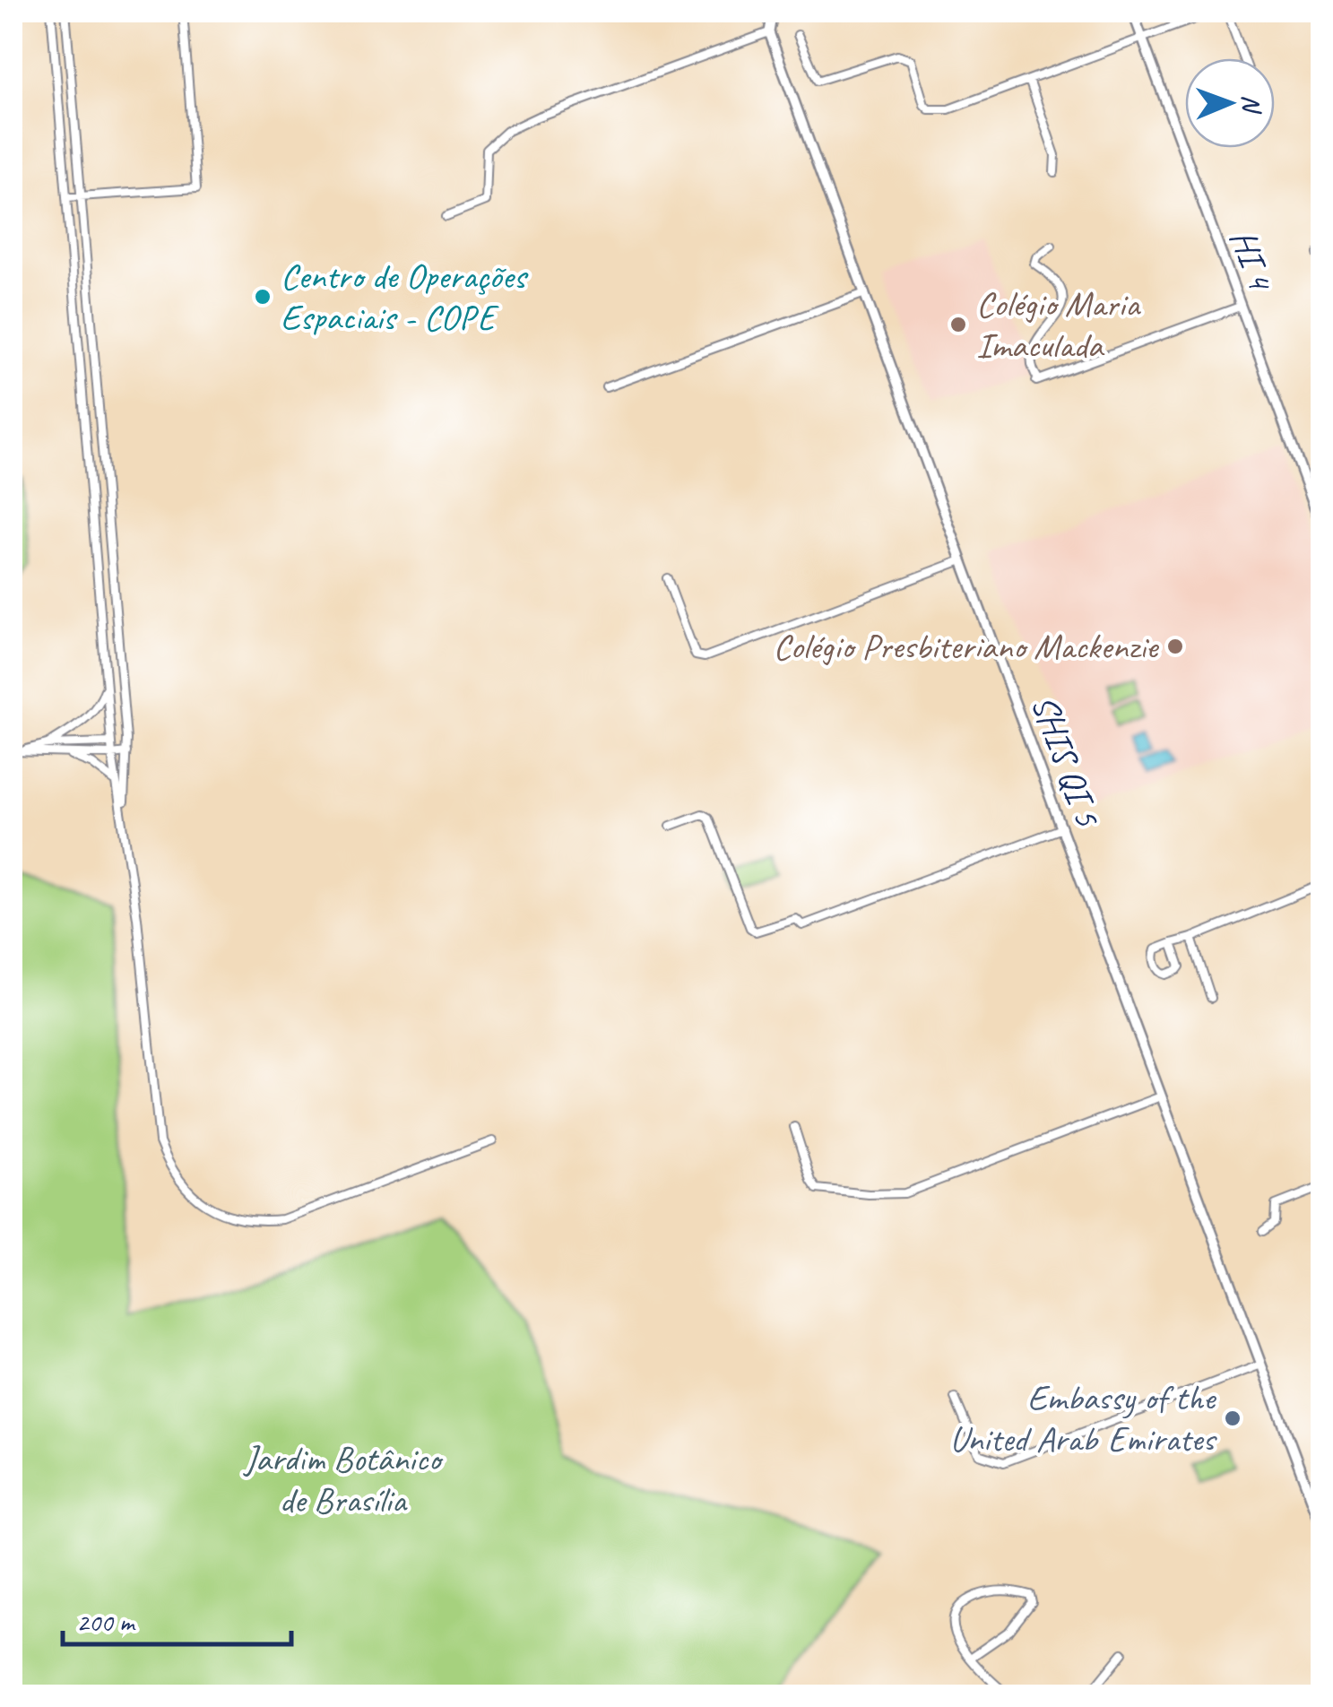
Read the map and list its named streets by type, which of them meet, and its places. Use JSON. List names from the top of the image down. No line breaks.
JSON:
{"streets":{"street":["HI 4","SHIS QI 5"]},"parks":["Jardim Botânico de Brasília"],"places":["Centro de Operações Espaciais - COPE","Colégio Maria Imaculada","Colégio Presbiteriano Mackenzie","Embassy of the United Arab Emirates"],"scale_bar":"200 m","north":"right"}
